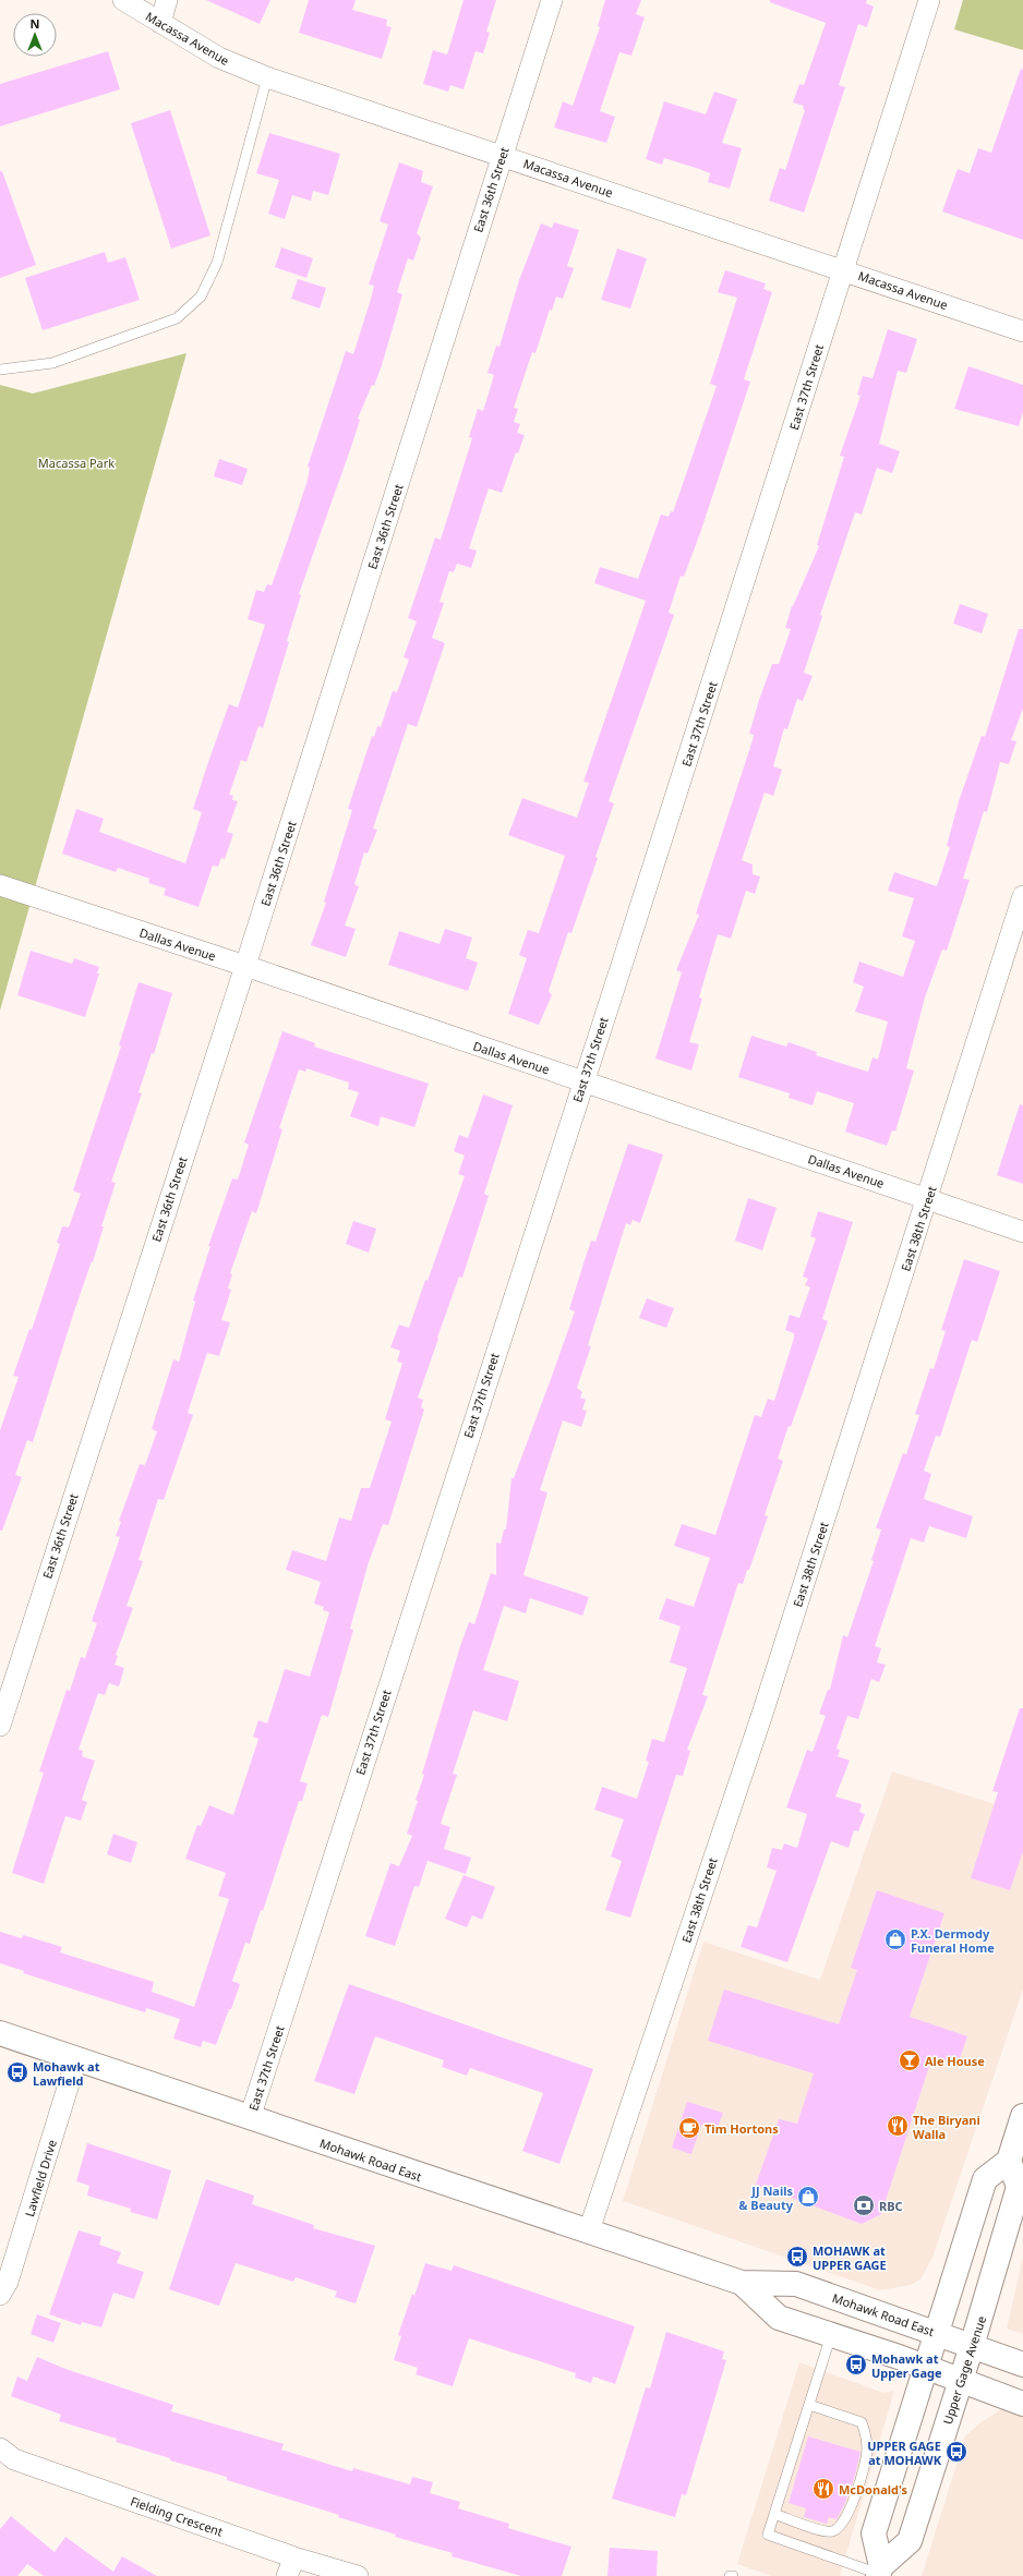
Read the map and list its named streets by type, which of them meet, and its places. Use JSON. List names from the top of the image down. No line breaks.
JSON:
{"streets":{"main road":["Mohawk Road East","Upper Gage Avenue"],"street":["Macassa Avenue","East 36th Street","East 37th Street","Dallas Avenue","East 38th Street","Lawfield Drive","Fielding Crescent"]},"crossings":[["Macassa Avenue","East 36th Street"],["Macassa Avenue","East 37th Street"],["East 36th Street","Dallas Avenue"],["East 37th Street","Dallas Avenue"],["East 37th Street","Mohawk Road East"],["Dallas Avenue","East 38th Street"],["East 38th Street","Mohawk Road East"],["Mohawk Road East","Lawfield Drive"],["Mohawk Road East","Upper Gage Avenue"]],"parks":["Macassa Park"],"places":{"shop":["P.X. Dermody Funeral Home","JJ Nails & Beauty"],"bar":["Ale House"],"bus stop":["Mohawk at Lawfield","MOHAWK at UPPER GAGE","Mohawk at Upper Gage","UPPER GAGE at MOHAWK"],"restaurant":["The Biryani Walla","McDonald's"],"cafe":["Tim Hortons"],"bank":["RBC"]},"north":"top"}
